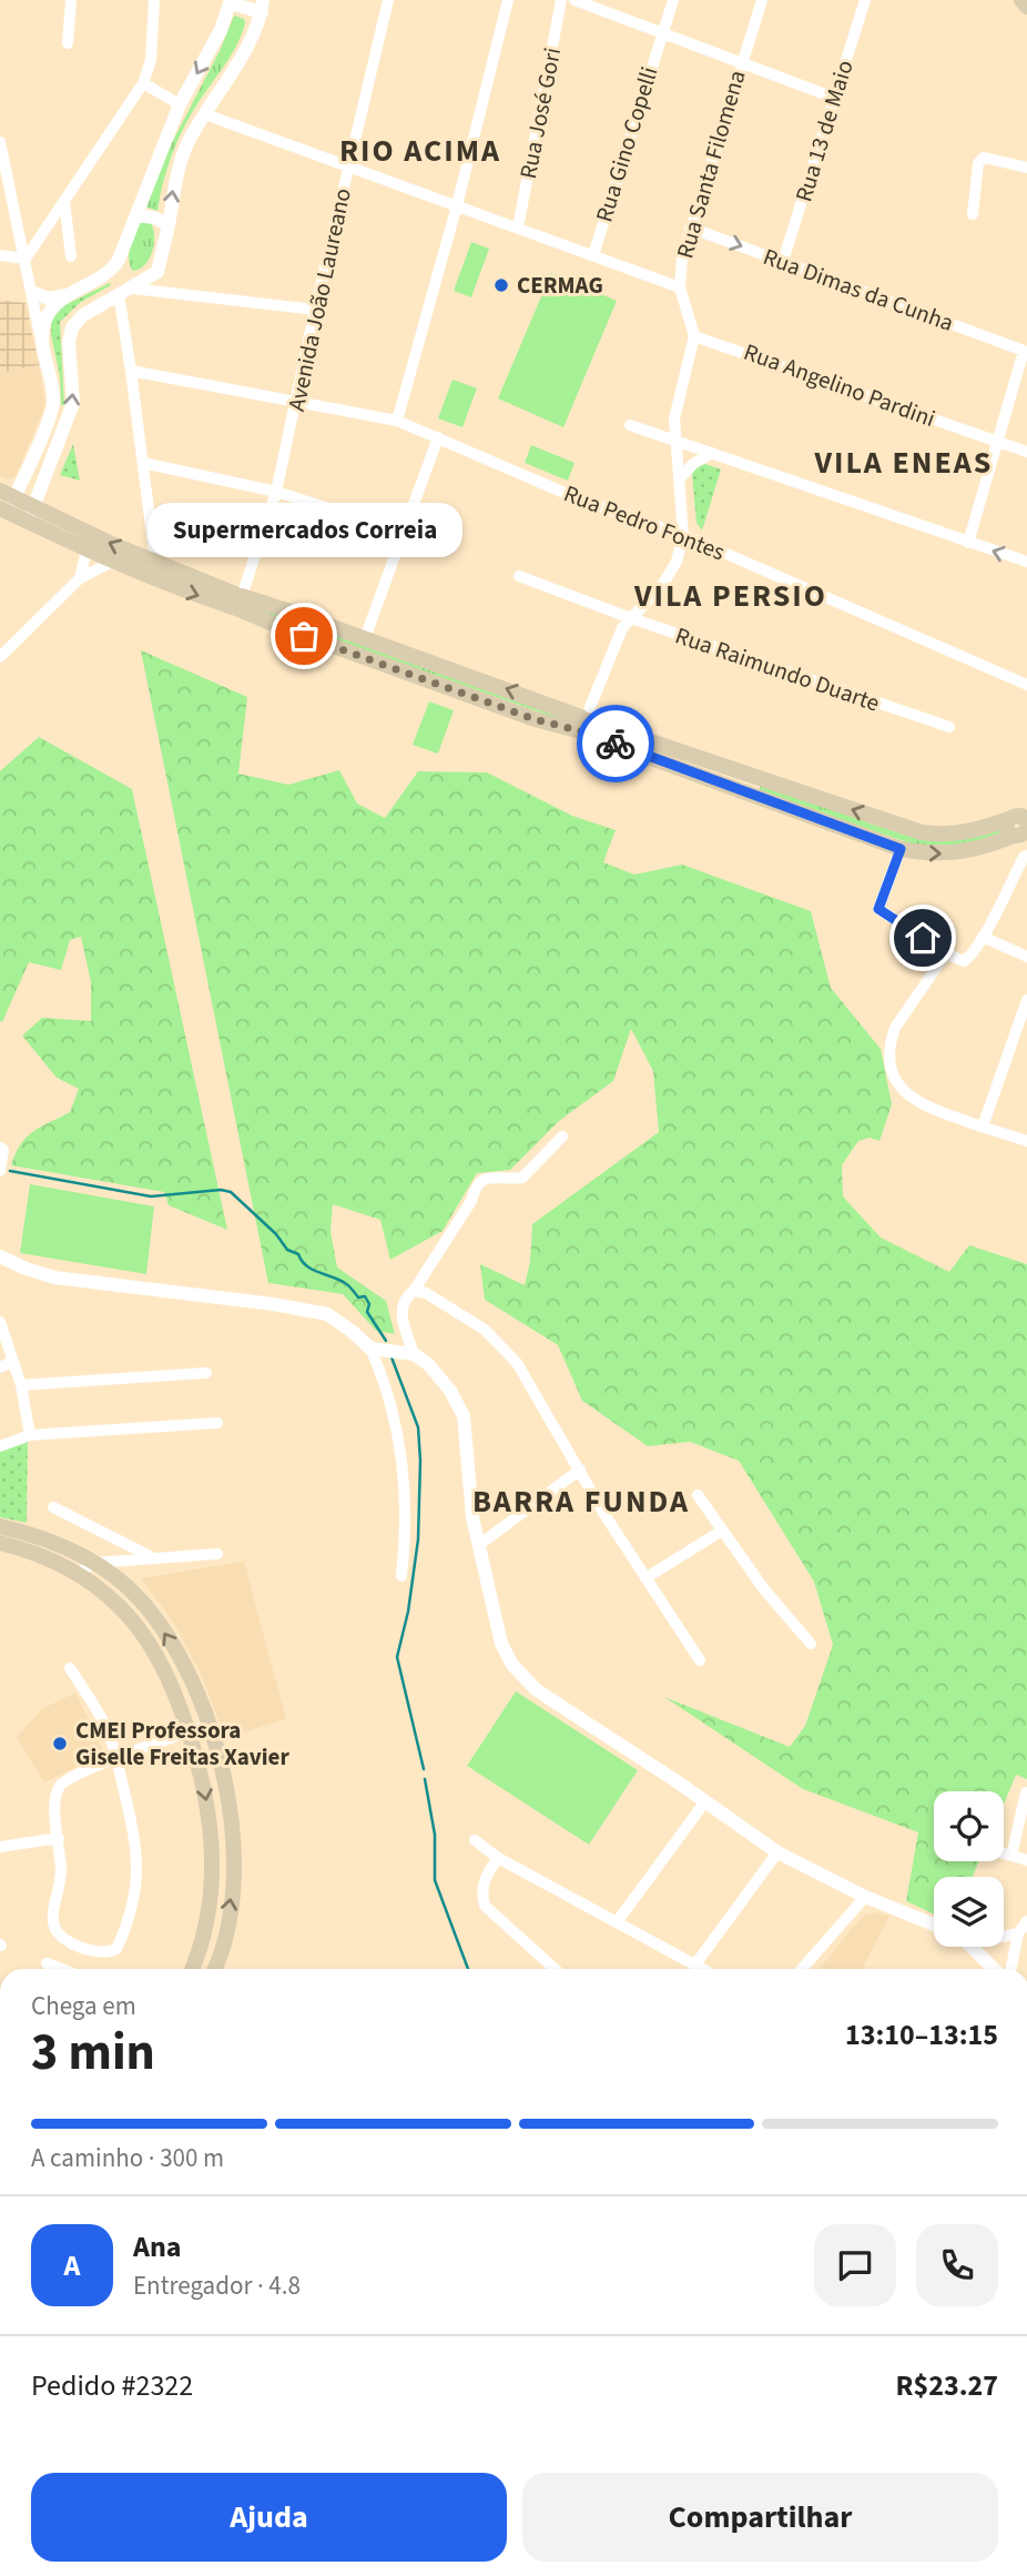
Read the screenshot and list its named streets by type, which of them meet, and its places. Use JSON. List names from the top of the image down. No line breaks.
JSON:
{"streets":{"street":["Rua José Gori","Rua 13 de Maio","Rua Gino Copelli","Rua Santa Filomena","Rua Dimas da Cunha","Avenida João Laureano","Rua Angelino Pardini","Rua Pedro Fontes","Rua Raimundo Duarte"]},"crossings":[["Rua 13 de Maio","Rua Dimas da Cunha"],["Rua Santa Filomena","Rua Dimas da Cunha"],["Rua Santa Filomena","Rua Angelino Pardini"],["Avenida João Laureano","Rua Pedro Fontes"]],"districts":["RIO ACIMA","VILA ENEAS","VILA PERSIO","BARRA FUNDA"],"places":["CERMAG","Supermercados Correia","CMEI Professora Giselle Freitas Xavier"],"page":{"bubble":"Supermercados Correia","heading":["3 min","Chega em","13:10–13:15"],"panel":["Ana","Entregador · 4.8","Pedido #2322","R$23.27"],"bar":"A caminho · 300 m","round":"A","buttons":["Ajuda","Compartilhar"]}}
